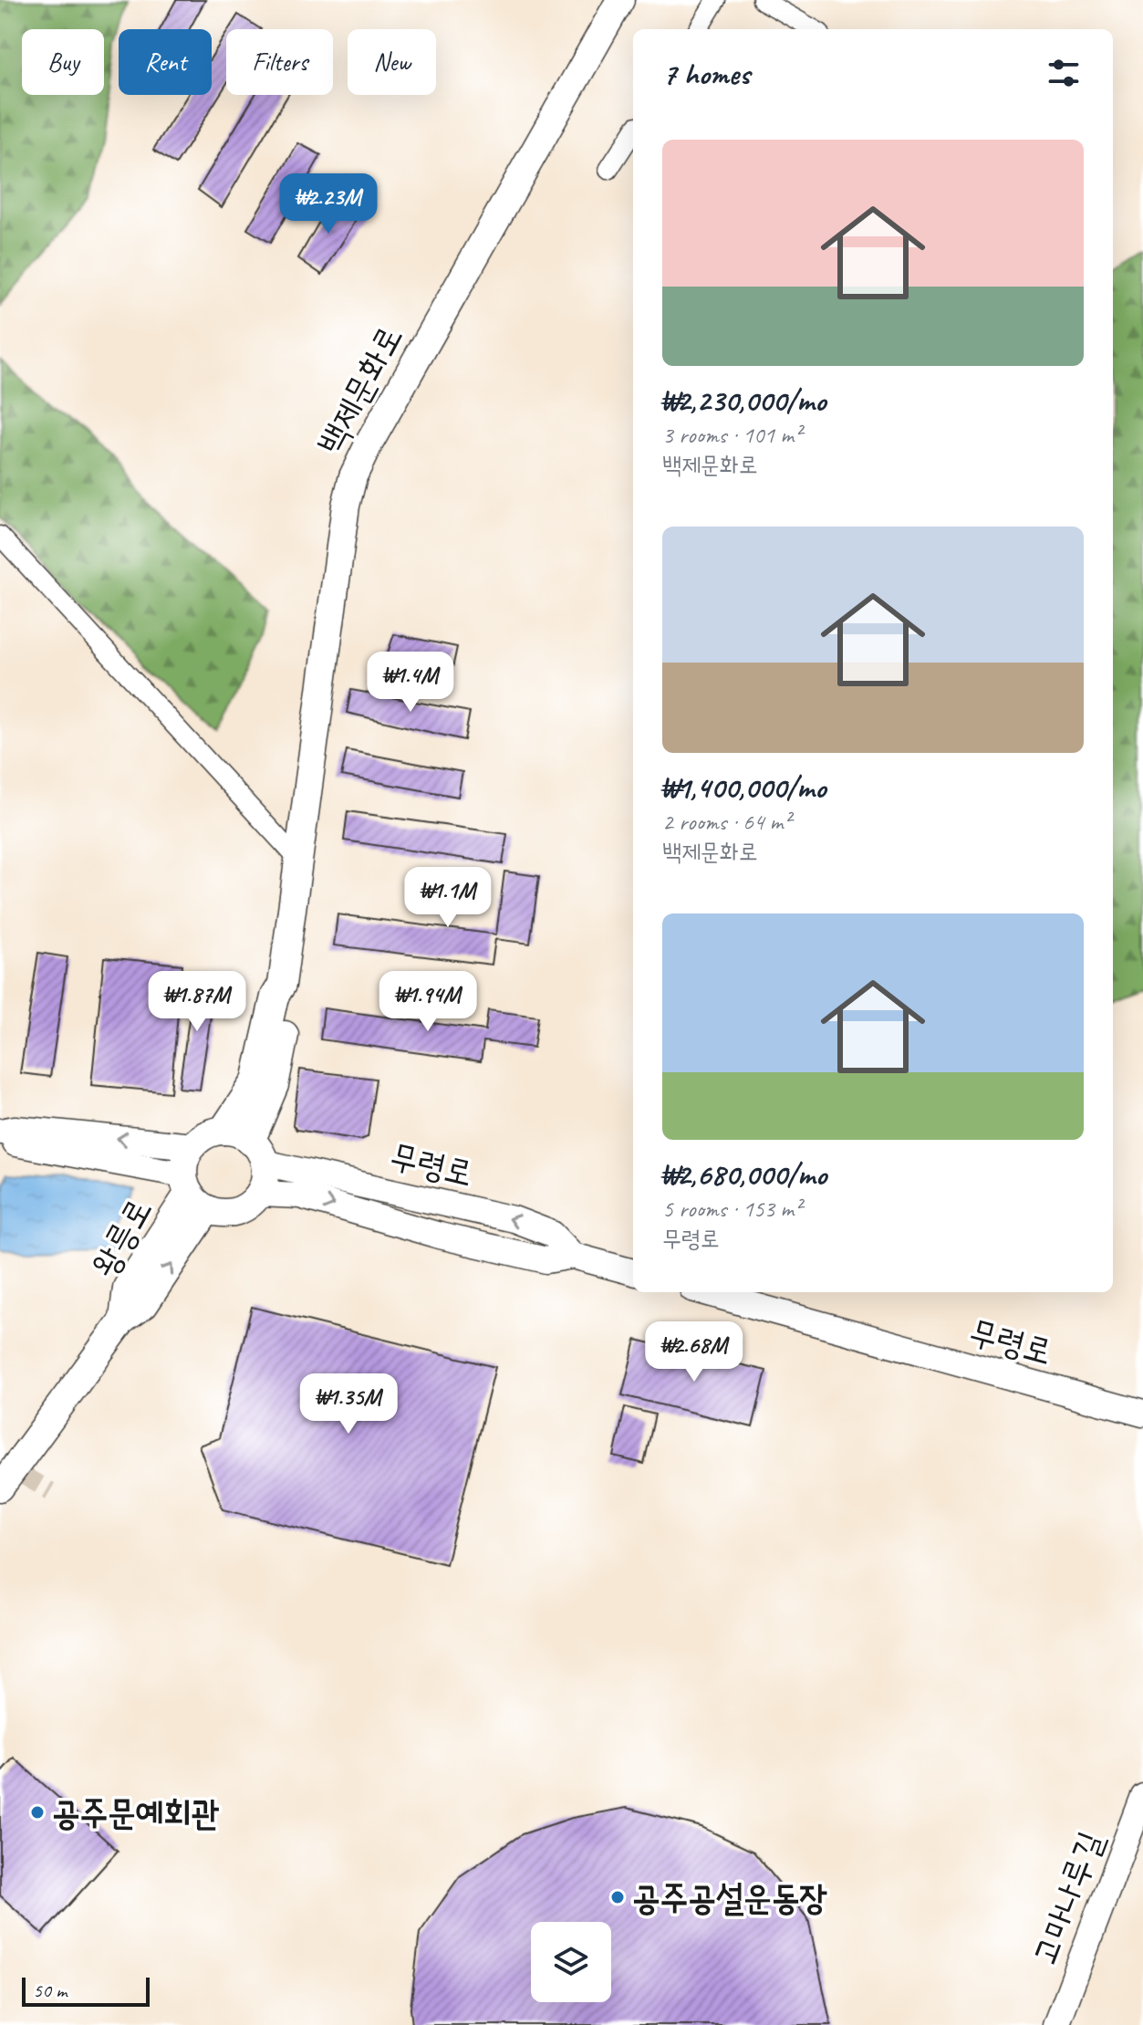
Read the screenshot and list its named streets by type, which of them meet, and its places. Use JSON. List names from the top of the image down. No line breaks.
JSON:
{"streets":{"main road":["백제문화로","무령로","왕릉로","고마나루길"]},"crossings":[["백제문화로","무령로"],["백제문화로","왕릉로"],["무령로","왕릉로"]],"places":["공주문예회관","공주공설운동장"],"scale_bar":"50 m","page":{"chip":["Buy","Rent","Filters","New"],"heading":"7 homes","list":[{"name":"₩2,230,000/mo","note":"3 rooms · 101 m² · 백제문화로"},{"name":"₩1,400,000/mo","note":"2 rooms · 64 m² · 백제문화로"},{"name":"₩2,680,000/mo","note":"5 rooms · 153 m² · 무령로"}],"price":["₩2.23M","₩1.4M","₩1.1M","₩1.87M","₩1.94M","₩2.68M","₩1.35M"],"scale":"50 m"}}
